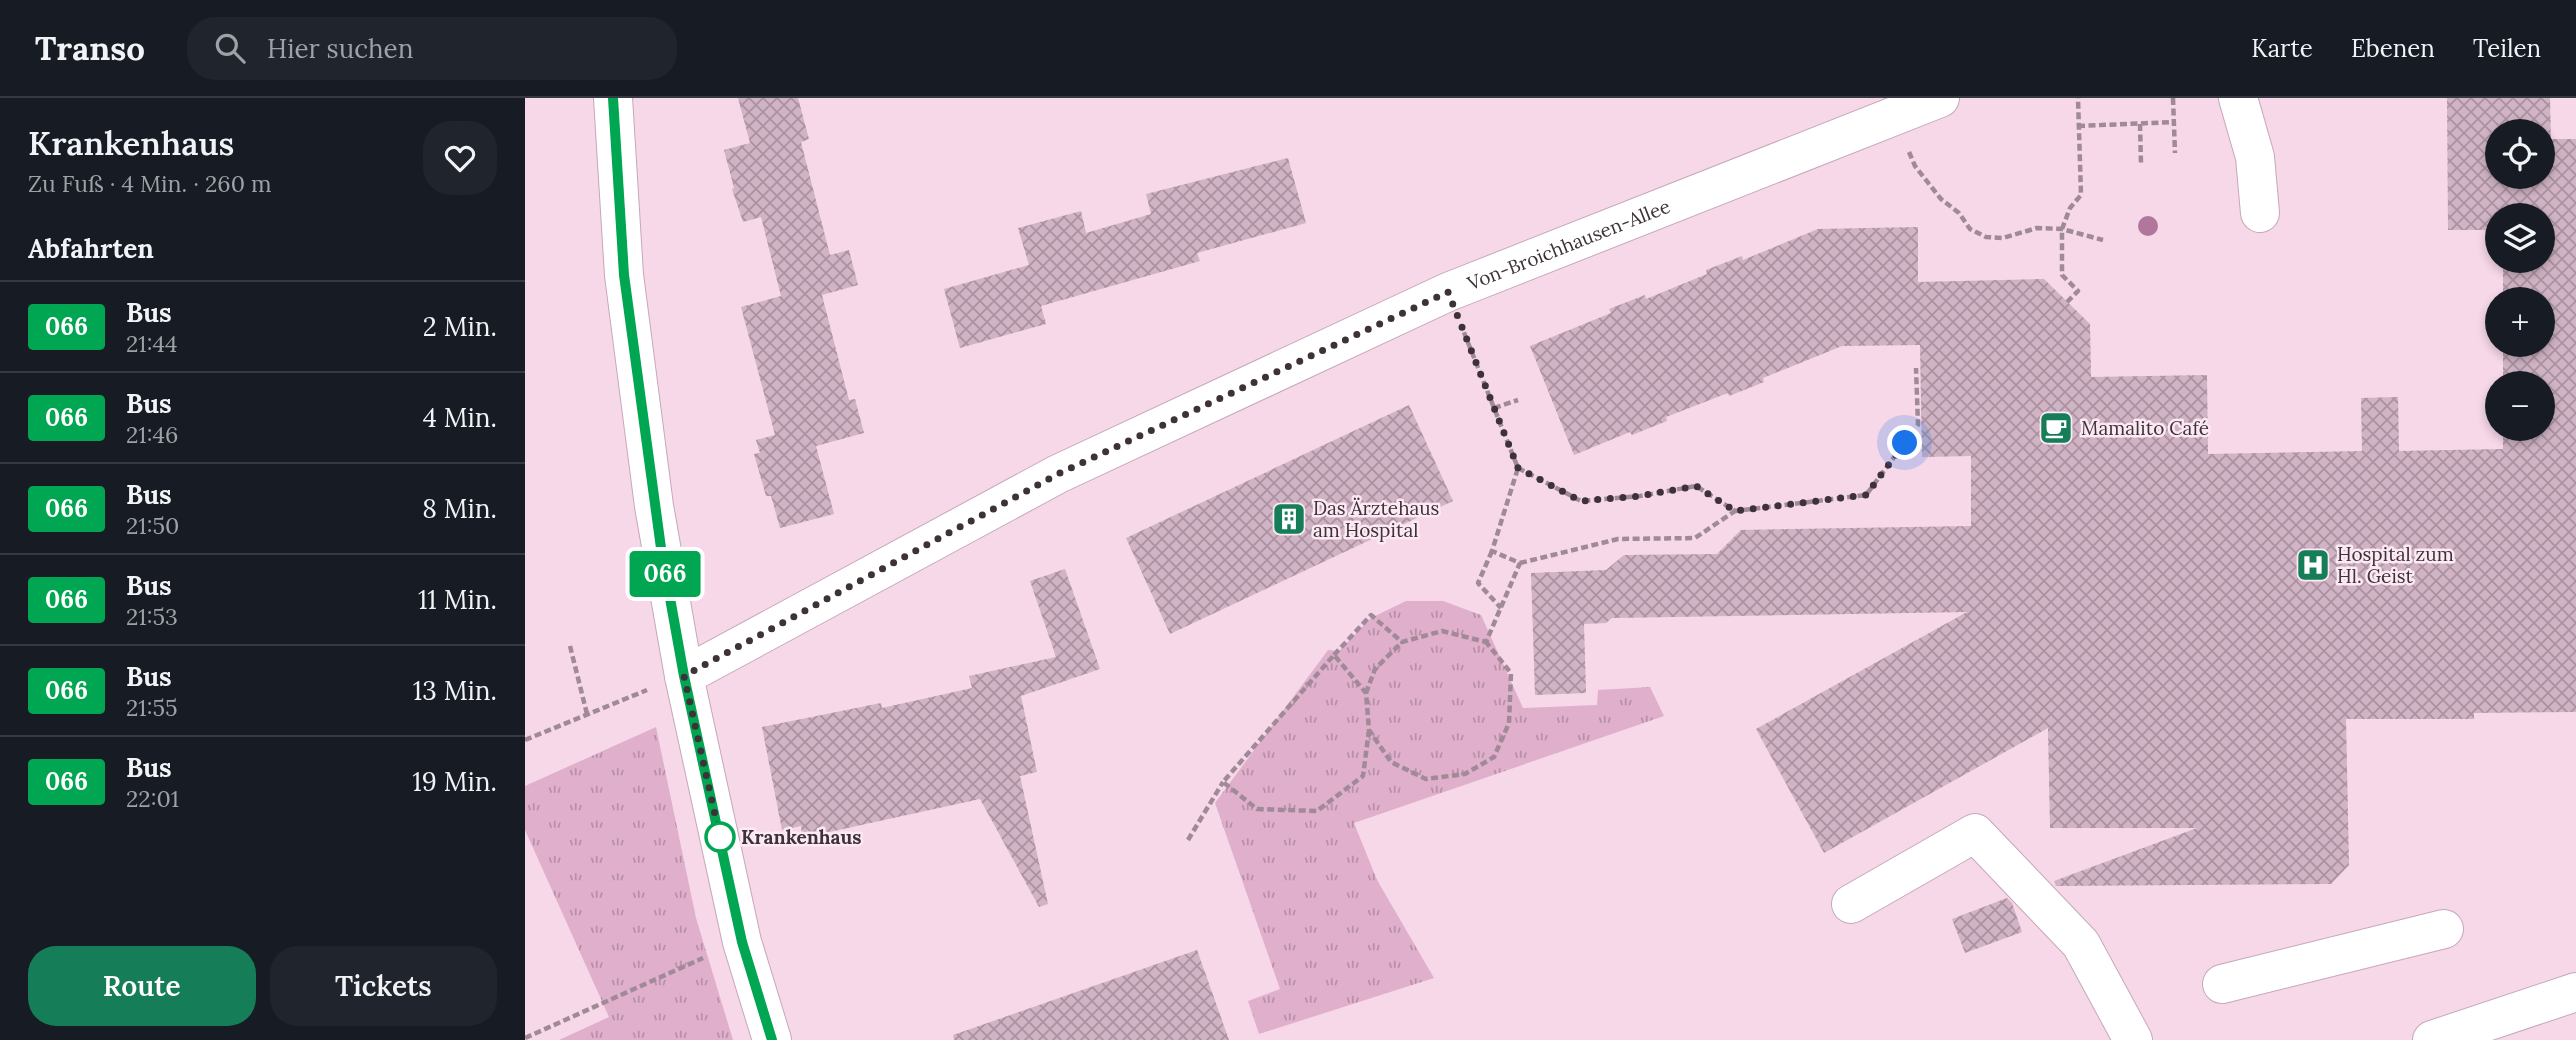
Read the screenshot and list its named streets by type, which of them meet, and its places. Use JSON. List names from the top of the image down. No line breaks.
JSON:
{"streets":{"street":["Von-Broichhausen-Allee"]},"places":{"cafe":["Mamalito Café"],"building":["Das Ärztehaus am Hospital"],"hospital":["Hospital zum Hl. Geist"],"other":["Krankenhaus"]},"lines":["bus line 066"],"page":{"header":"Transo","search":"Hier suchen","nav":["Karte","Ebenen","Teilen"],"heading":[["Krankenhaus","Zu Fuß · 4 Min. · 260 m"],"Abfahrten"],"on_map":"066","map_buttons":["+","−"],"list":[{"mark":"066","name":"Bus","note":"21:44","value":"2 Min."},{"mark":"066","name":"Bus","note":"21:46","value":"4 Min."},{"mark":"066","name":"Bus","note":"21:50","value":"8 Min."},{"mark":"066","name":"Bus","note":"21:53","value":"11 Min."},{"mark":"066","name":"Bus","note":"21:55","value":"13 Min."},{"mark":"066","name":"Bus","note":"22:01","value":"19 Min."}],"buttons":["Route","Tickets"]}}
